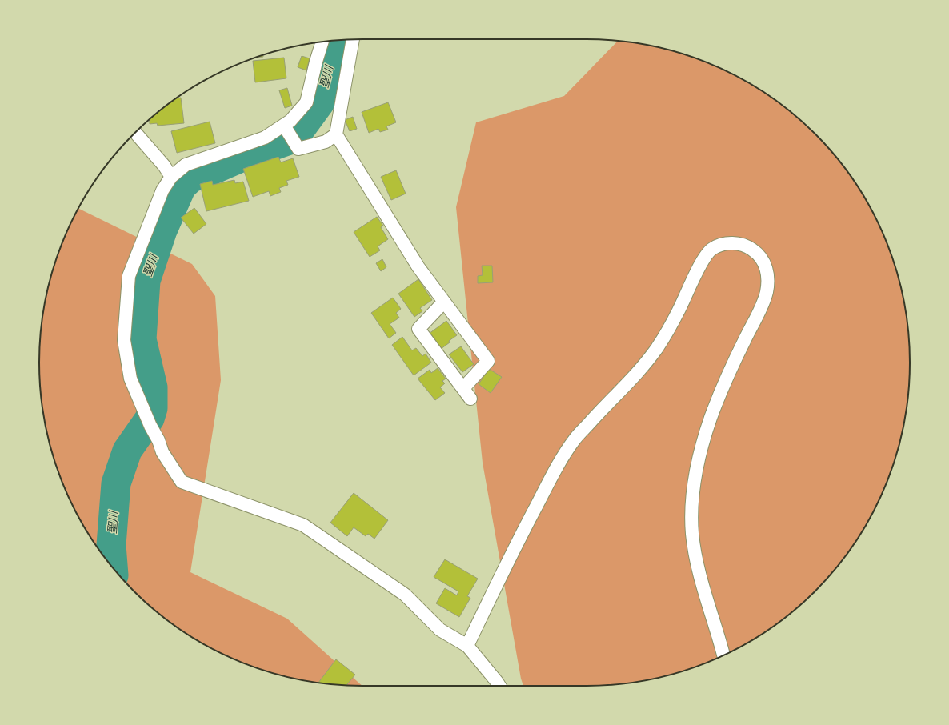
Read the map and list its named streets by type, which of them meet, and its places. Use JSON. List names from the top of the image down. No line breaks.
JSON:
{"water":["聖川"]}
